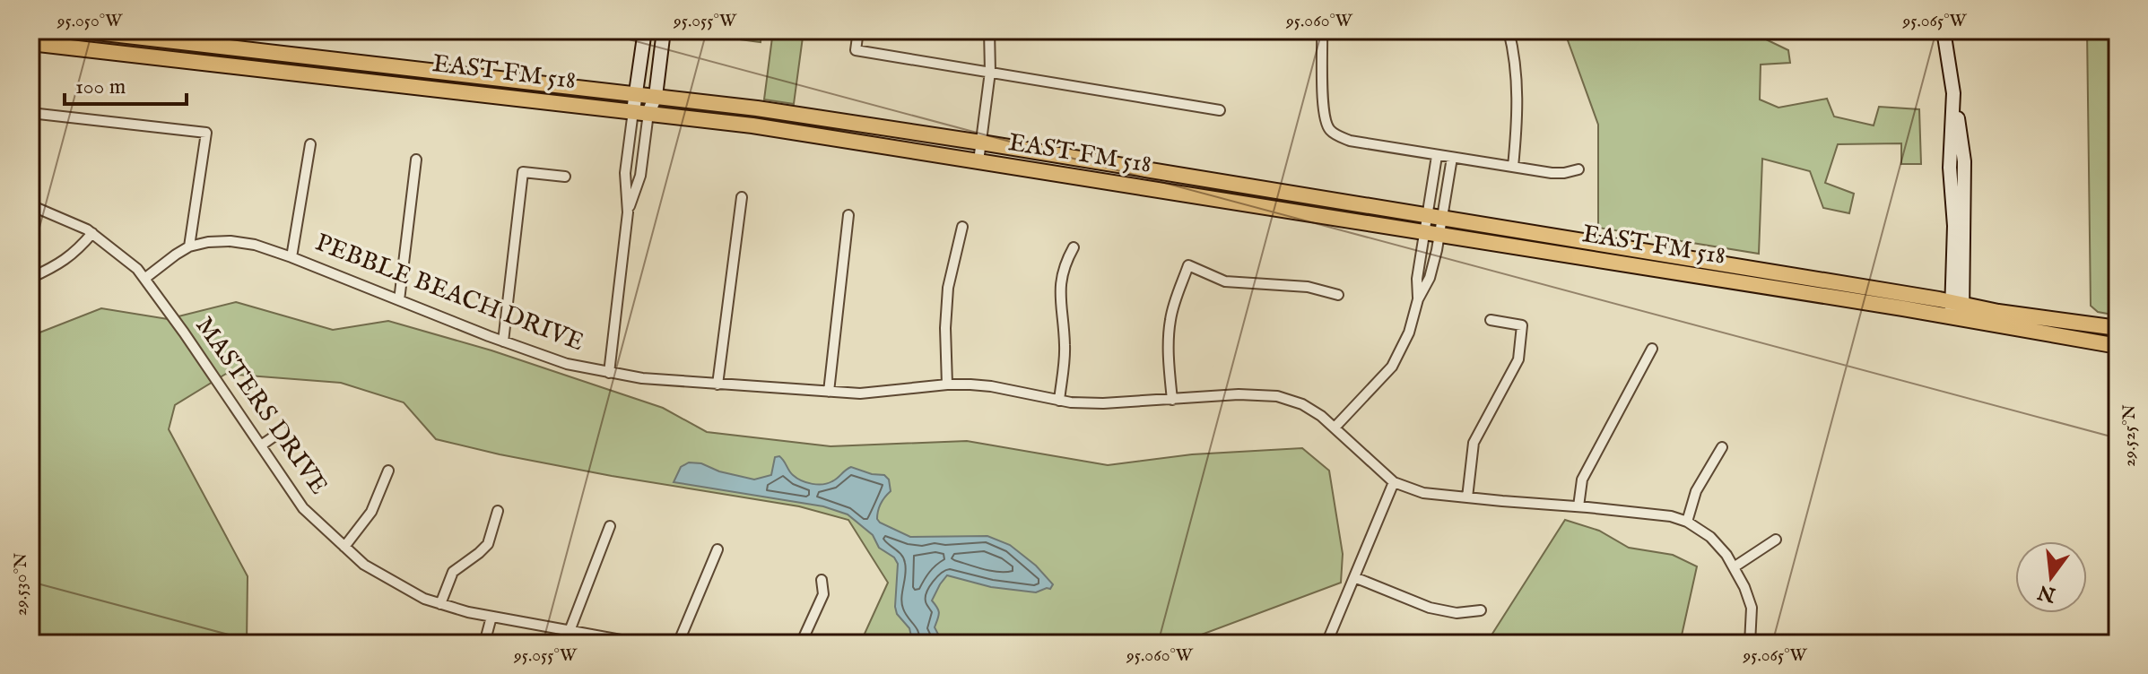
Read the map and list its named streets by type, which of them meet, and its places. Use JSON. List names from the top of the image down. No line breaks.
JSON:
{"streets":{"main road":["EAST FM 518"],"street":["PEBBLE BEACH DRIVE","MASTERS DRIVE"]},"crossings":[["PEBBLE BEACH DRIVE","MASTERS DRIVE"]],"scale_bar":"100 m","north":"bottom","coordinates":["95.050°W","95.055°W","95.060°W","95.065°W","29.525°N","29.530°N"]}
